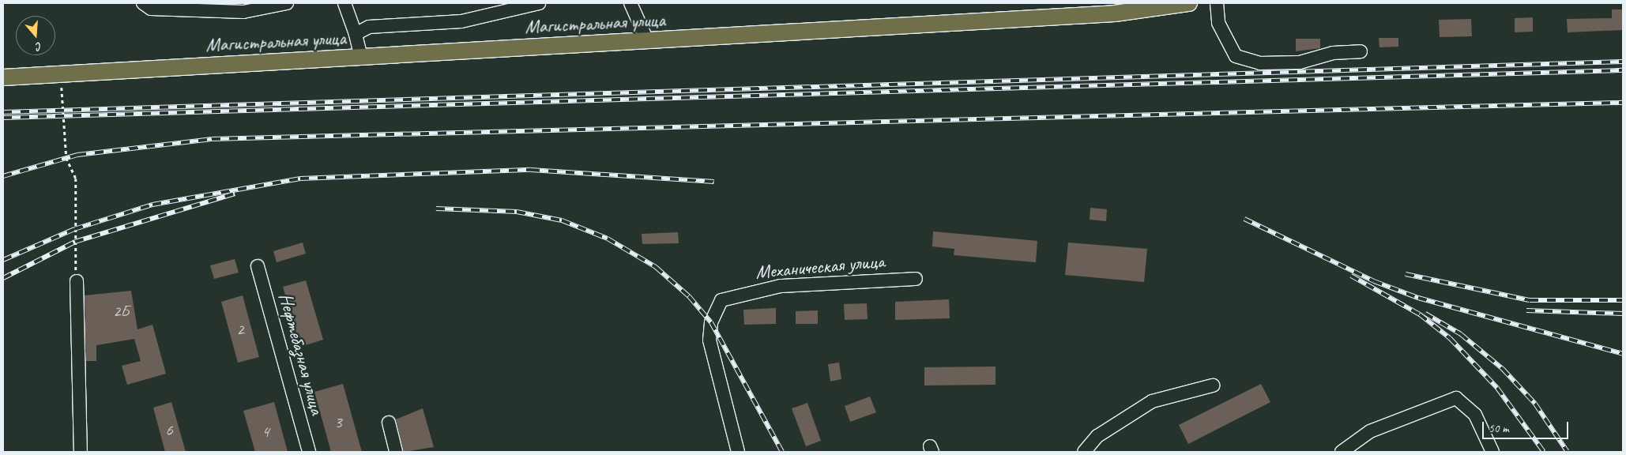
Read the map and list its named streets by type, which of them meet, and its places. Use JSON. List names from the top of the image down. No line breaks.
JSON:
{"streets":{"main road":["Магистральная улица"],"street":["Механическая улица","Нефтебазная улица"]},"house_numbers":["2Б","2","3","6","4"],"scale_bar":"50 m","north":"bottom"}
